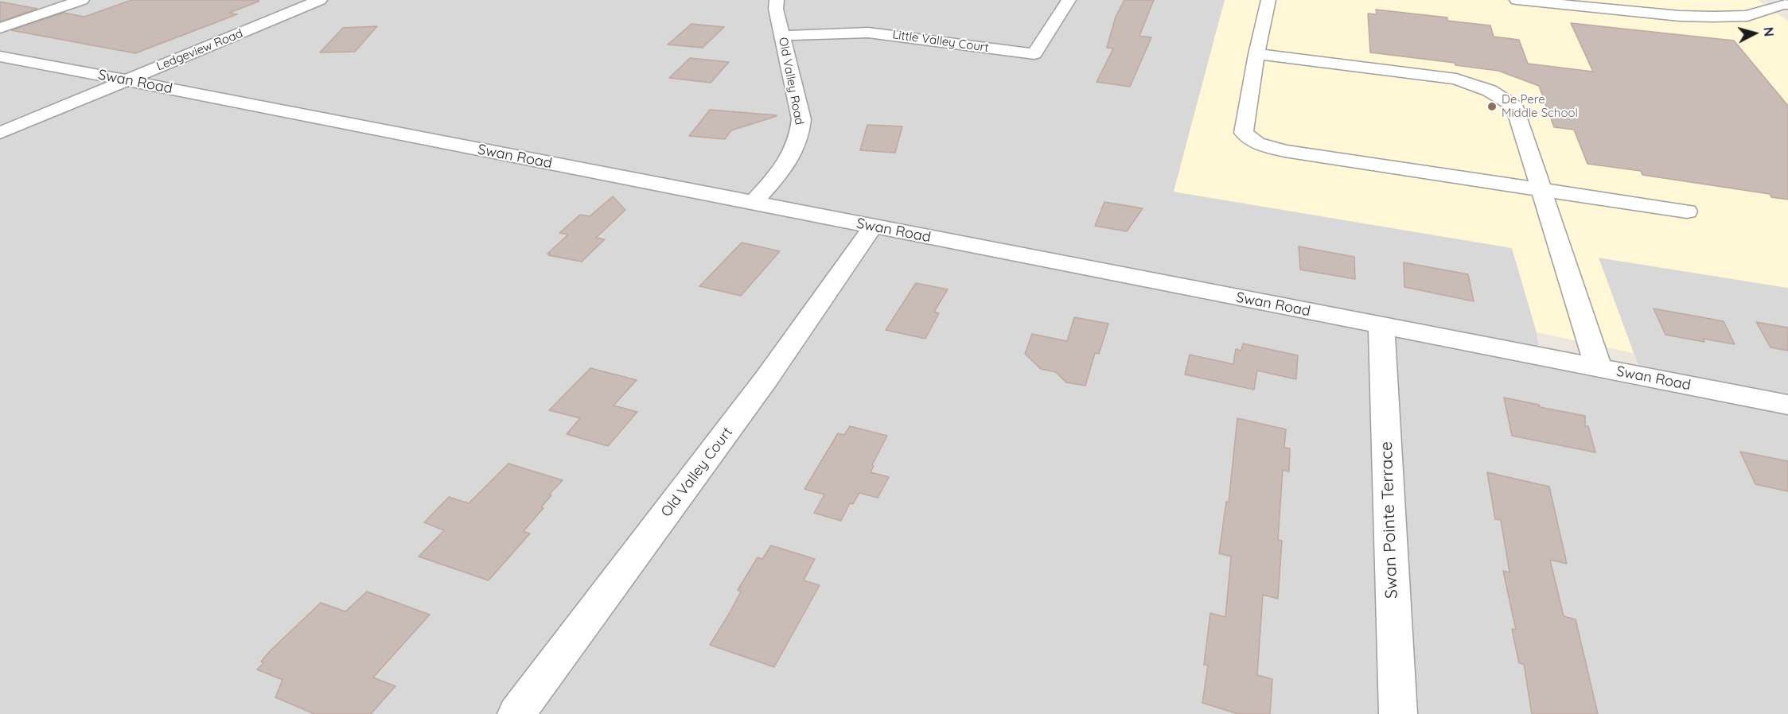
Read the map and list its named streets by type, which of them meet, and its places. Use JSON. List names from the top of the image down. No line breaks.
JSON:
{"streets":{"street":["Little Valley Court","Ledgeview Road","Old Valley Road","Swan Road","Old Valley Court","Swan Pointe Terrace"]},"crossings":[["Little Valley Court","Old Valley Road"],["Ledgeview Road","Swan Road"],["Old Valley Road","Swan Road"],["Swan Road","Old Valley Court"],["Swan Road","Swan Pointe Terrace"]],"places":["De Pere Middle School"],"north":"right"}
